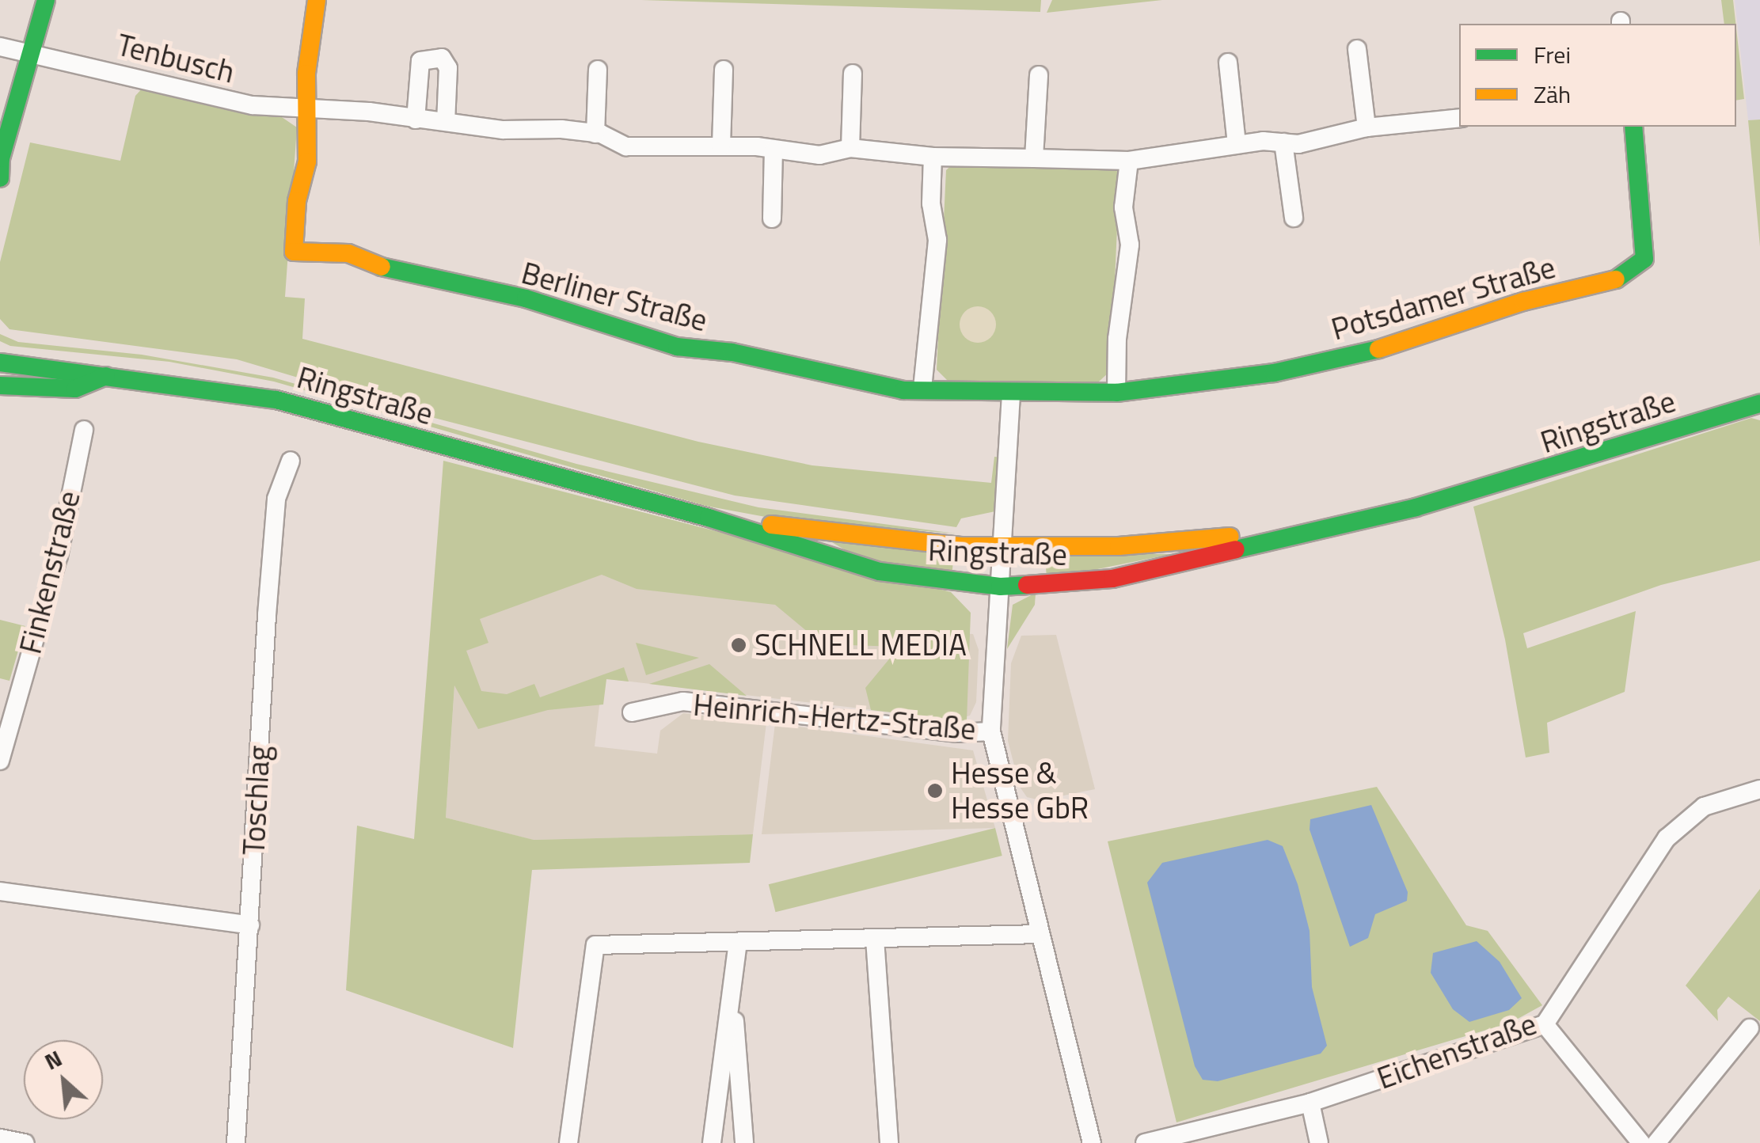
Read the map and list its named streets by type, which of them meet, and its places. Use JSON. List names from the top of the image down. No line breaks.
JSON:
{"streets":{"main road":["Berliner Straße","Potsdamer Straße","Ringstraße"],"street":["Tenbusch","Finkenstraße","Heinrich-Hertz-Straße","Toschlag","Eichenstraße"]},"crossings":[["Tenbusch","Berliner Straße"],["Berliner Straße","Potsdamer Straße"]],"places":["SCHNELL MEDIA","Hesse & Hesse GbR"],"legend":["Frei","Zäh"],"north":"top left"}
